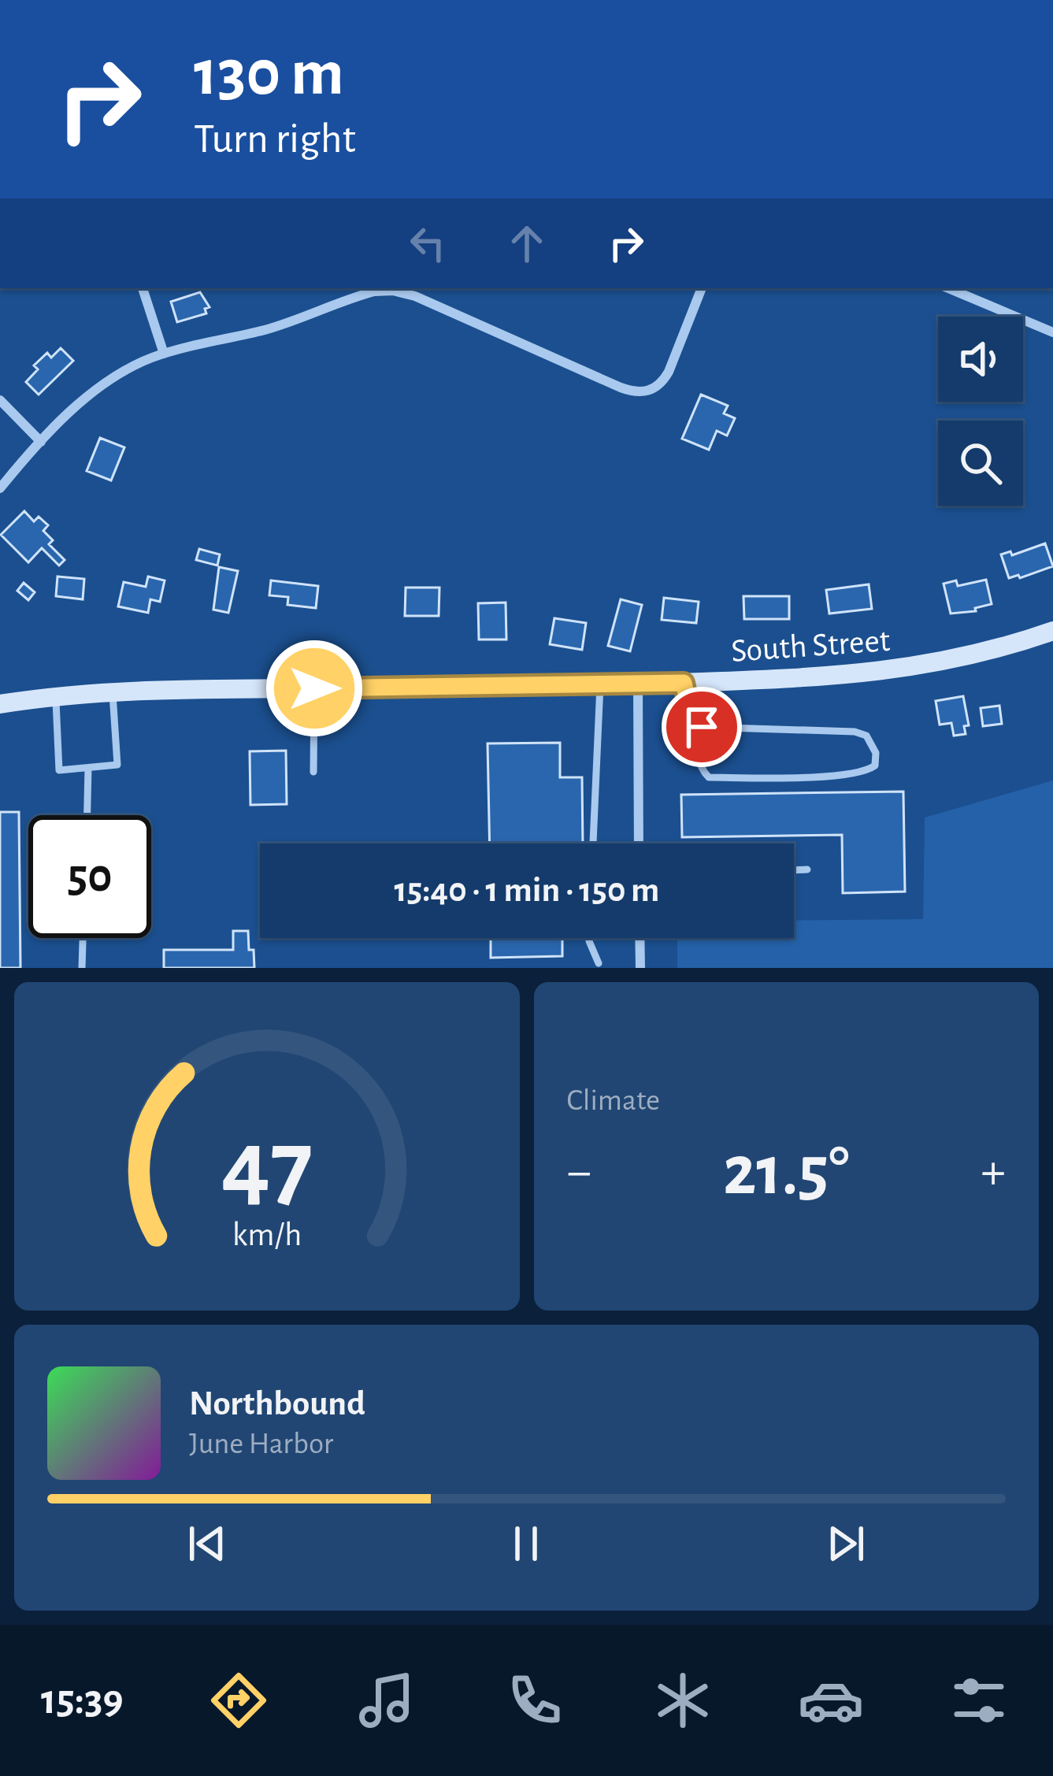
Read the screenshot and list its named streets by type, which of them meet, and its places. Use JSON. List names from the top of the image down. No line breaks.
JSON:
{"streets":{"main road":["South Street"]},"page":{"turn":["130 m","Turn right"],"limit":"50","trip":"15:40 · 1 min · 150 m","tile":"Climate","heat":["−","21.5°","+"],"song":["Northbound","June Harbor"],"tabs":"15:39","gauge":["47","km/h"]}}
